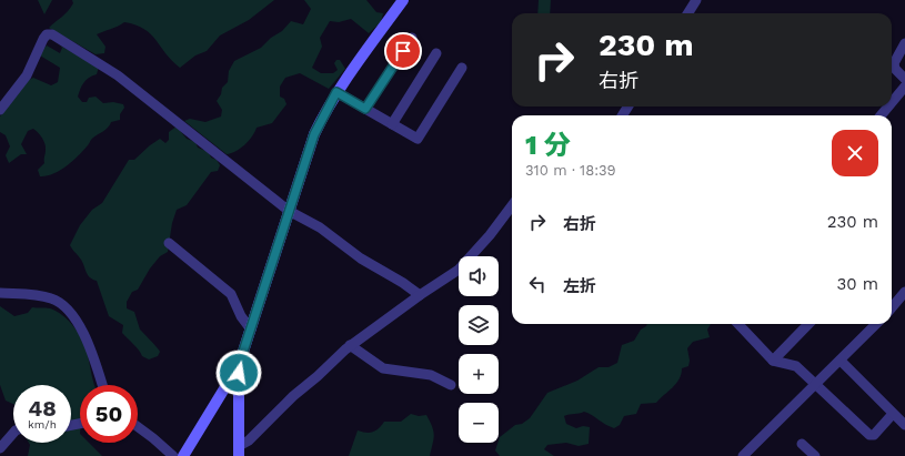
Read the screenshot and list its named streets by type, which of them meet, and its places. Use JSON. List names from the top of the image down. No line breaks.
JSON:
{"page":{"turn":["230 m","右折"],"heading":["1 分","310 m · 18:39"],"list":[{"name":"右折","value":"230 m"},{"name":"左折","value":"30 m"}],"map_buttons":["+","−"],"speed":"48 km/h","limit":"50"}}
